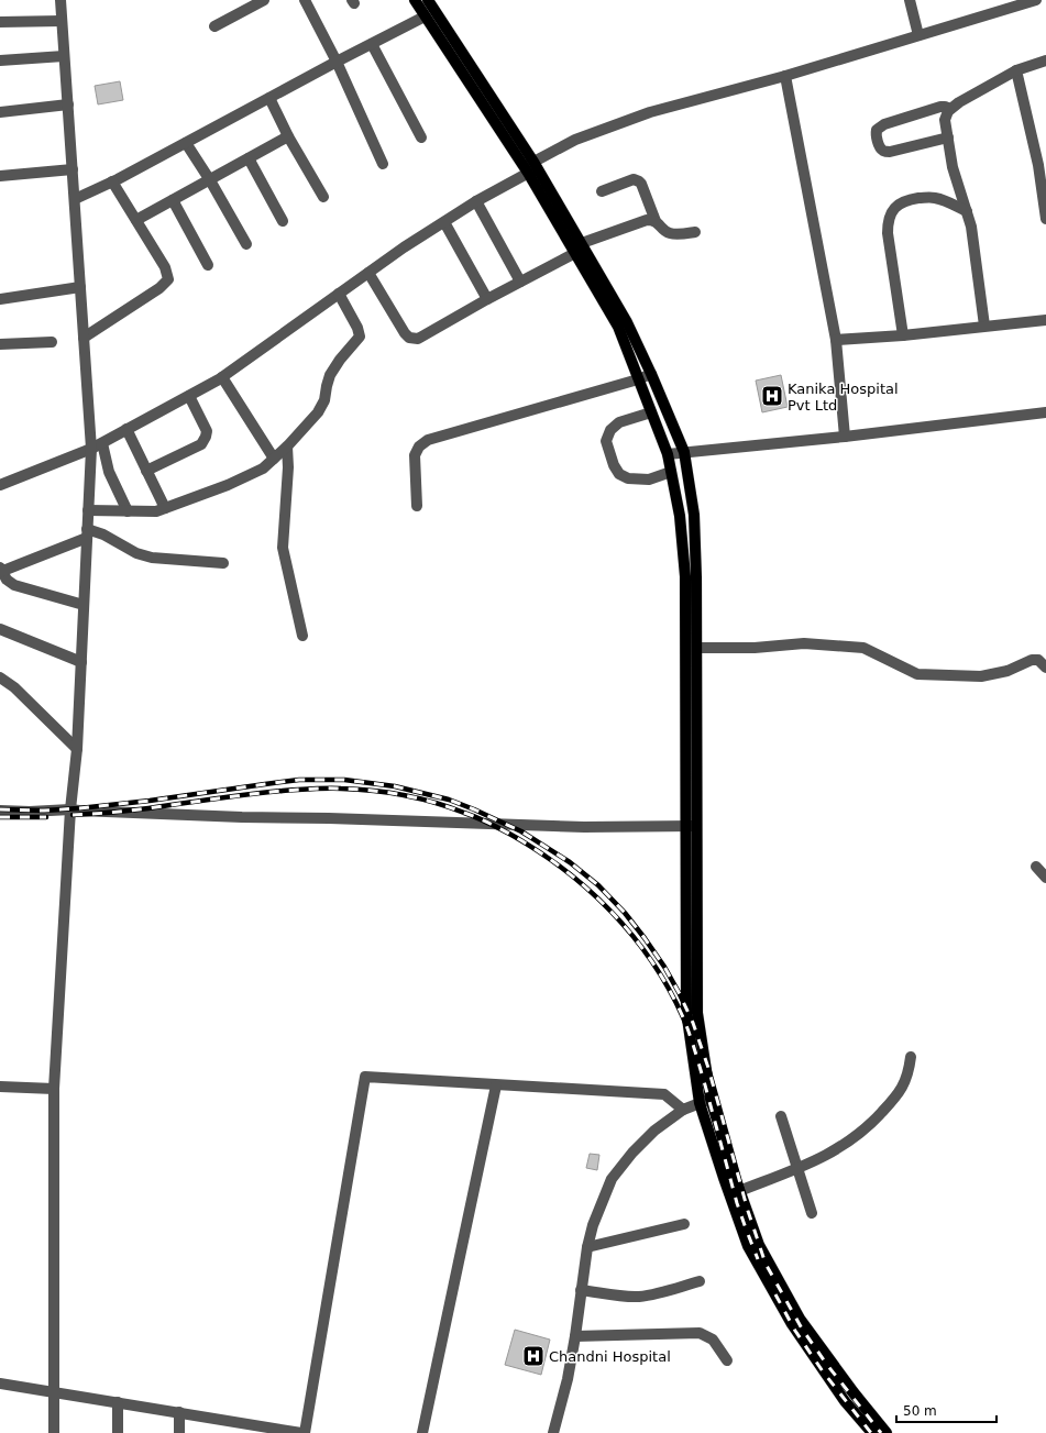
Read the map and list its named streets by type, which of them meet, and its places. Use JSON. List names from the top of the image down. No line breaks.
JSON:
{"places":{"hospital":["Kanika Hospital Pvt Ltd","Chandni Hospital"]},"scale_bar":"50 m"}
